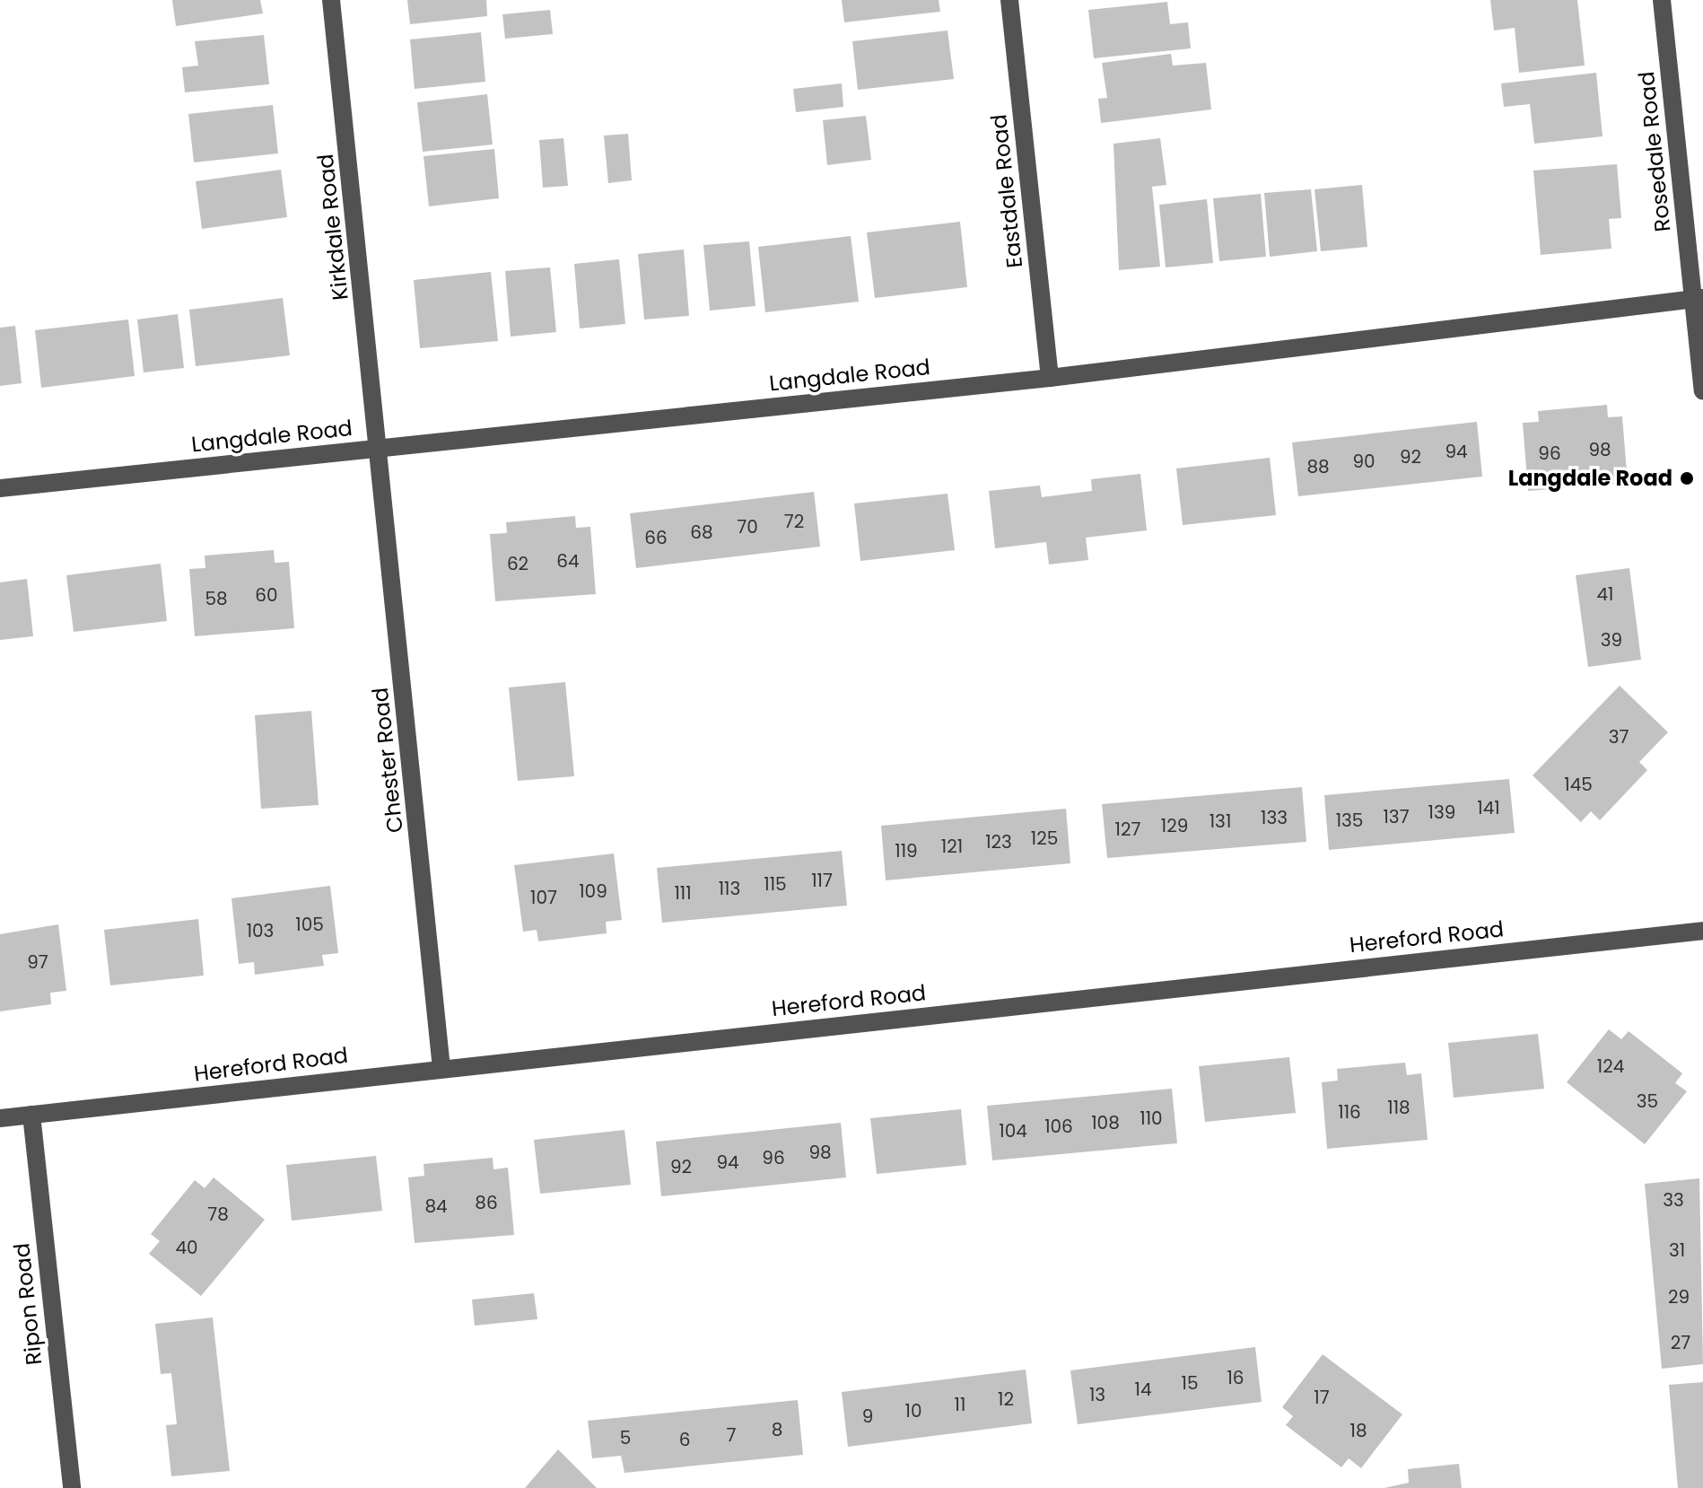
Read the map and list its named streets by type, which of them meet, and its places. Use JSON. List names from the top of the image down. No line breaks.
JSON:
{"streets":{"street":["Rosedale Road","Eastdale Road","Kirkdale Road","Langdale Road","Chester Road","Hereford Road","Ripon Road"]},"crossings":[["Rosedale Road","Langdale Road"],["Eastdale Road","Langdale Road"],["Kirkdale Road","Langdale Road"],["Kirkdale Road","Chester Road"],["Langdale Road","Chester Road"],["Chester Road","Hereford Road"],["Hereford Road","Ripon Road"]],"places":["Langdale Road"],"house_numbers":["98","94","96","92","90","88","72","70","68","66","64","62","41","60","58","39","37","145","141","139","137","133","135","131","129","127","125","123","121","119","117","115","113","109","111","107","105","103","97","124","35","118","116","110","108","106","104","98","96","94","92","33","86","84","78","40","31","29","27","16","15","14","13","17","12","11","10","9","8","18","7","5","6"]}
